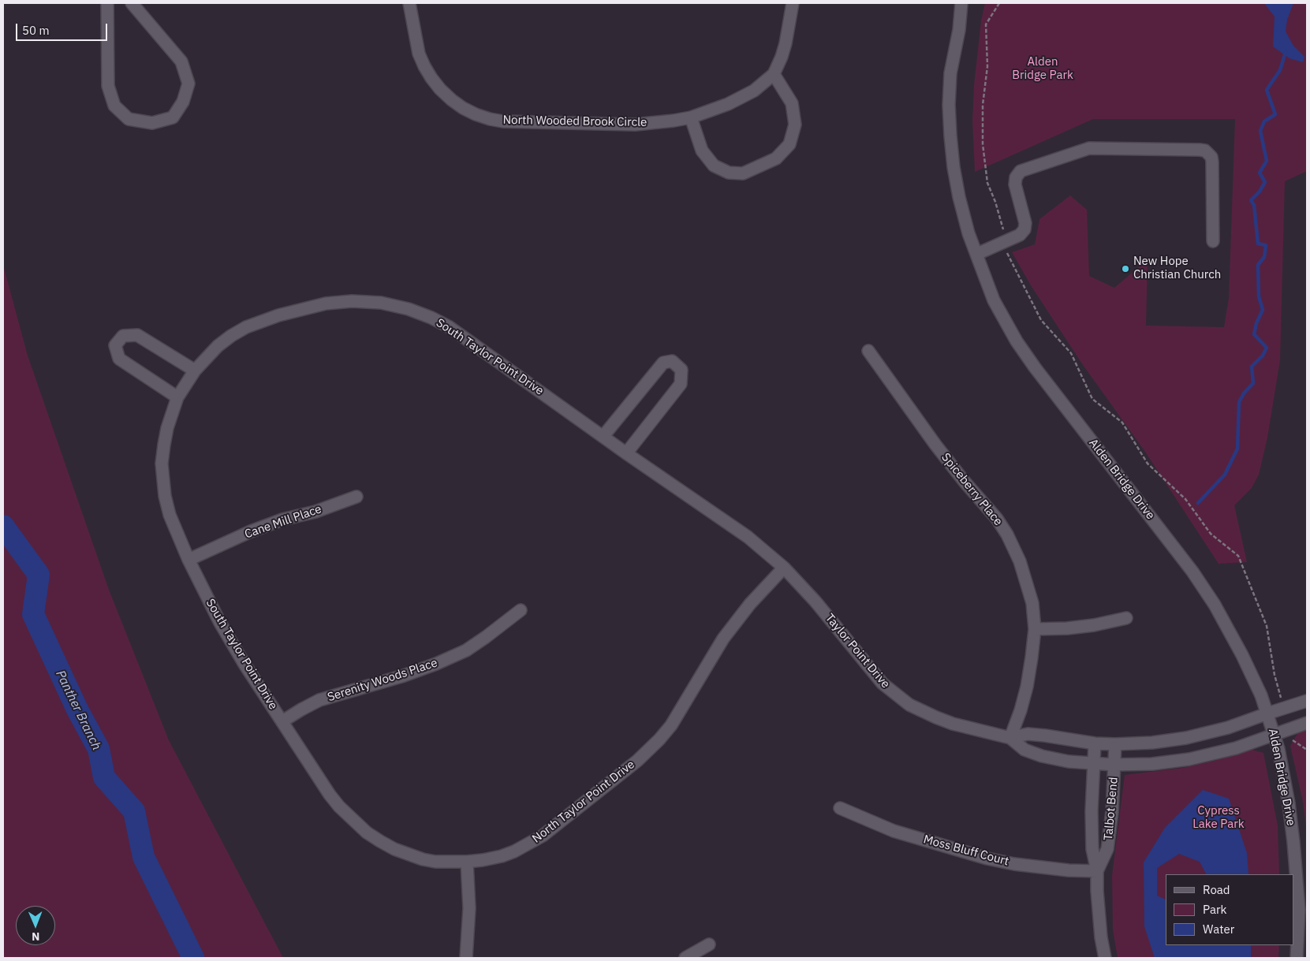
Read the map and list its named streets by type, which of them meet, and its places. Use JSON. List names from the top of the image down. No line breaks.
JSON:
{"streets":{"street":["North Wooded Brook Circle","South Taylor Point Drive","Alden Bridge Drive","Spiceberry Place","Cane Mill Place","Taylor Point Drive","Serenity Woods Place","North Taylor Point Drive","Talbot Bend","Moss Bluff Court"]},"crossings":[["South Taylor Point Drive","Cane Mill Place"],["South Taylor Point Drive","Taylor Point Drive"],["South Taylor Point Drive","Serenity Woods Place"],["South Taylor Point Drive","North Taylor Point Drive"],["Alden Bridge Drive","Taylor Point Drive"],["Spiceberry Place","Taylor Point Drive"],["Taylor Point Drive","North Taylor Point Drive"],["Taylor Point Drive","Talbot Bend"],["Serenity Woods Place","North Taylor Point Drive"],["Talbot Bend","Moss Bluff Court"]],"water":["Panther Branch"],"parks":["Alden Bridge Park","Cypress Lake Park"],"places":["New Hope Christian Church"],"legend":["Road","Park","Water"],"scale_bar":"50 m","north":"bottom"}
